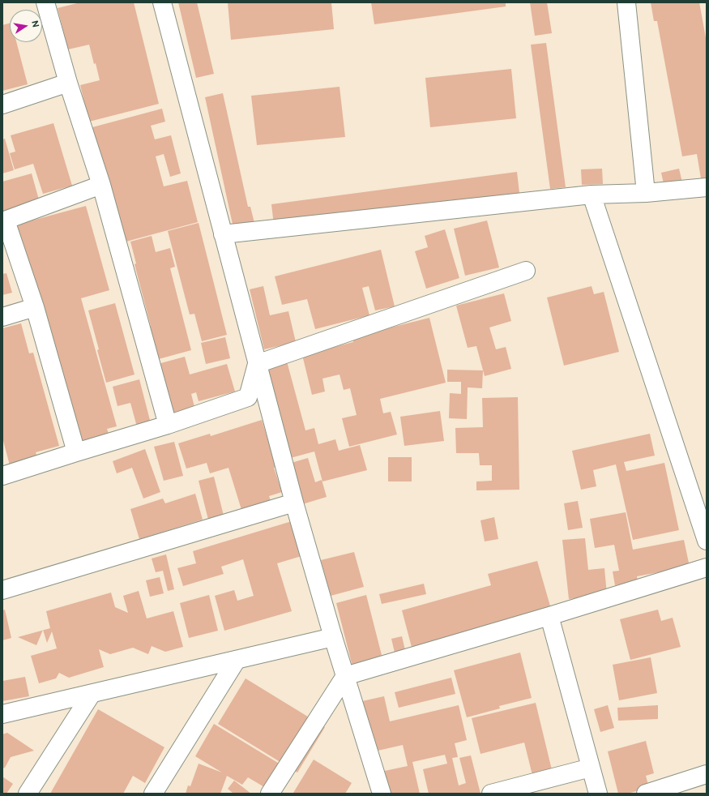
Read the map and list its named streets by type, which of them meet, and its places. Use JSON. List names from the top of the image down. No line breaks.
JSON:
{"north":"right"}
